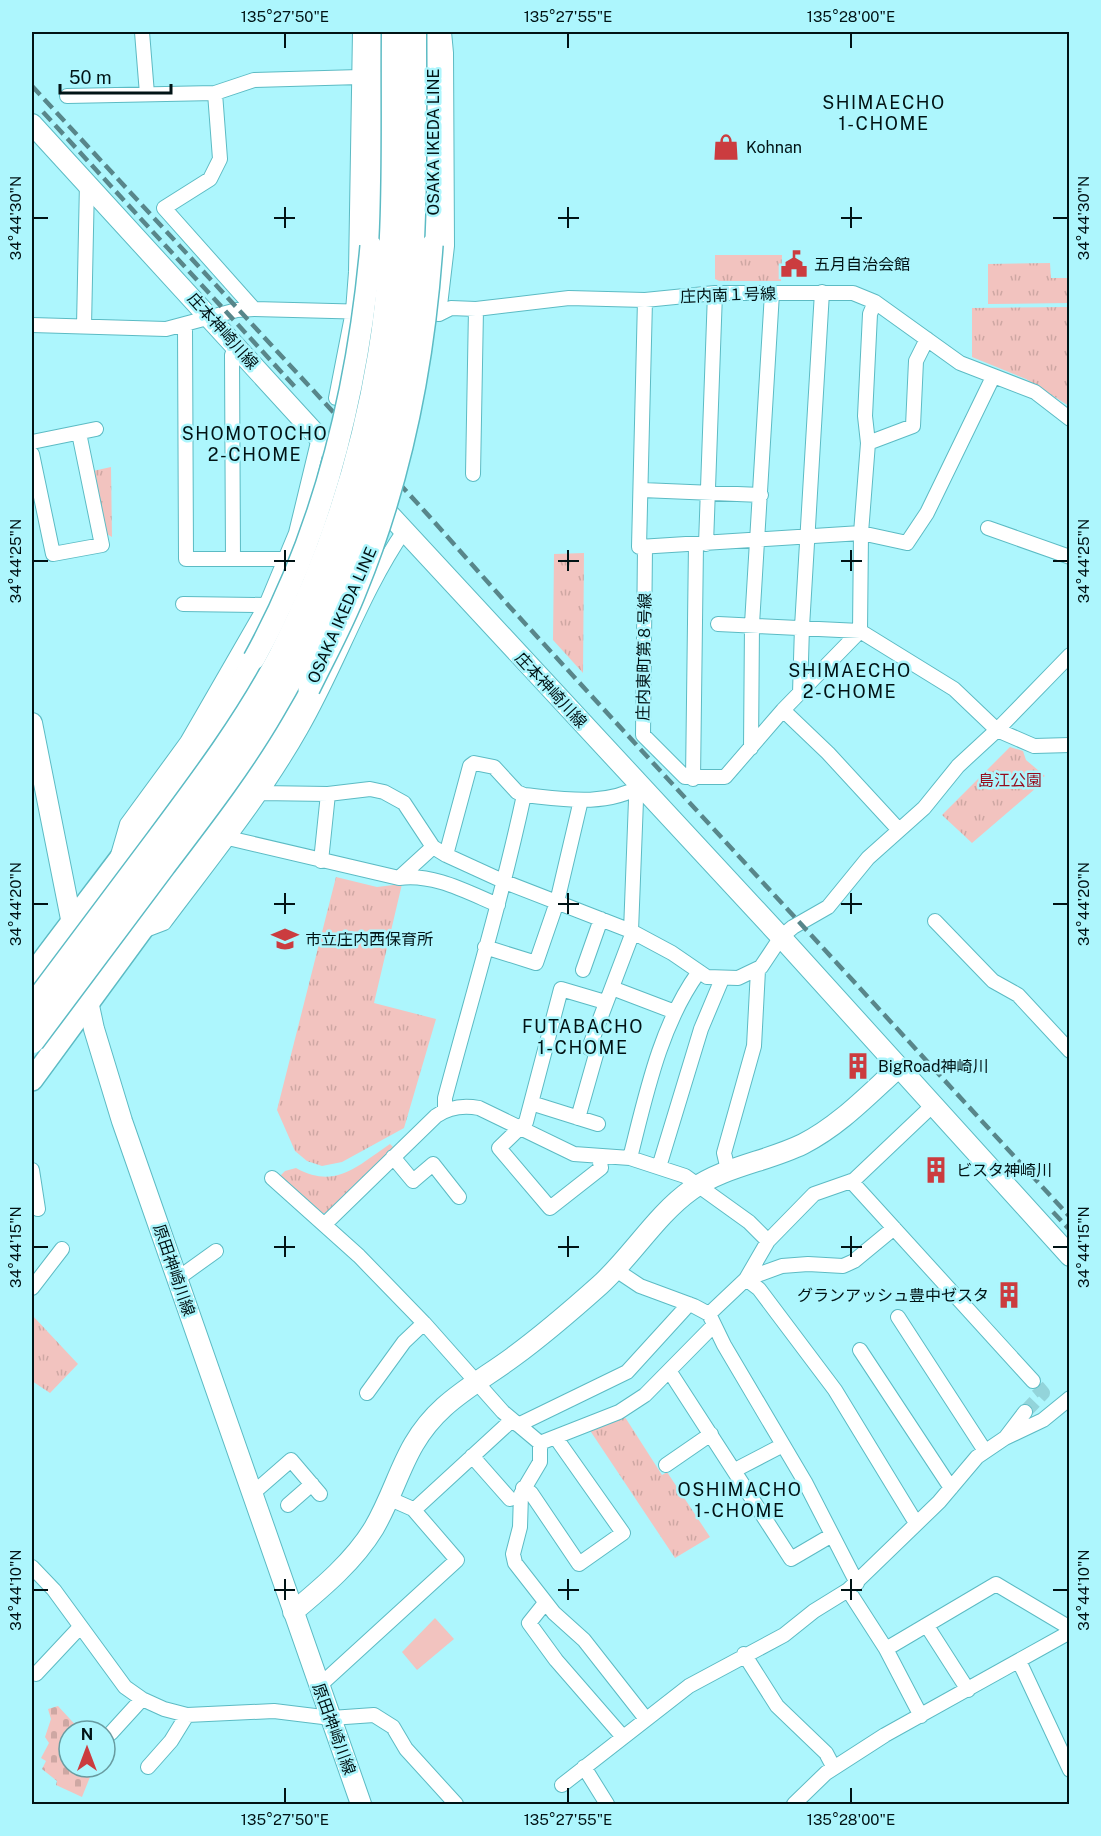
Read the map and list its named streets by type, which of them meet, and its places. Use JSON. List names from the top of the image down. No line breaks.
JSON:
{"streets":{"main road":["OSAKA IKEDA LINE"],"street":["庄内南１号線","庄本神崎川線","庄内東町第８号線","原田神崎川線"]},"crossings":[["OSAKA IKEDA LINE","原田神崎川線"],["庄内南１号線","庄本神崎川線"]],"districts":["SHIMAECHO 1-CHOME","SHOMOTOCHO 2-CHOME","SHIMAECHO 2-CHOME","FUTABACHO 1-CHOME","OSHIMACHO 1-CHOME"],"parks":["島江公園"],"places":{"shop":["Kohnan"],"public building":["五月自治会館"],"school or university":["市立庄内西保育所"],"building":["BigRoad神崎川","ビスタ神崎川","グランアッシュ豊中ゼスタ"]},"scale_bar":"50 m","north":"top","coordinates":["135°27'50\"E","135°27'55\"E","135°28'00\"E","34°44'30\"N","34°44'25\"N","34°44'20\"N","34°44'15\"N","34°44'10\"N"]}
